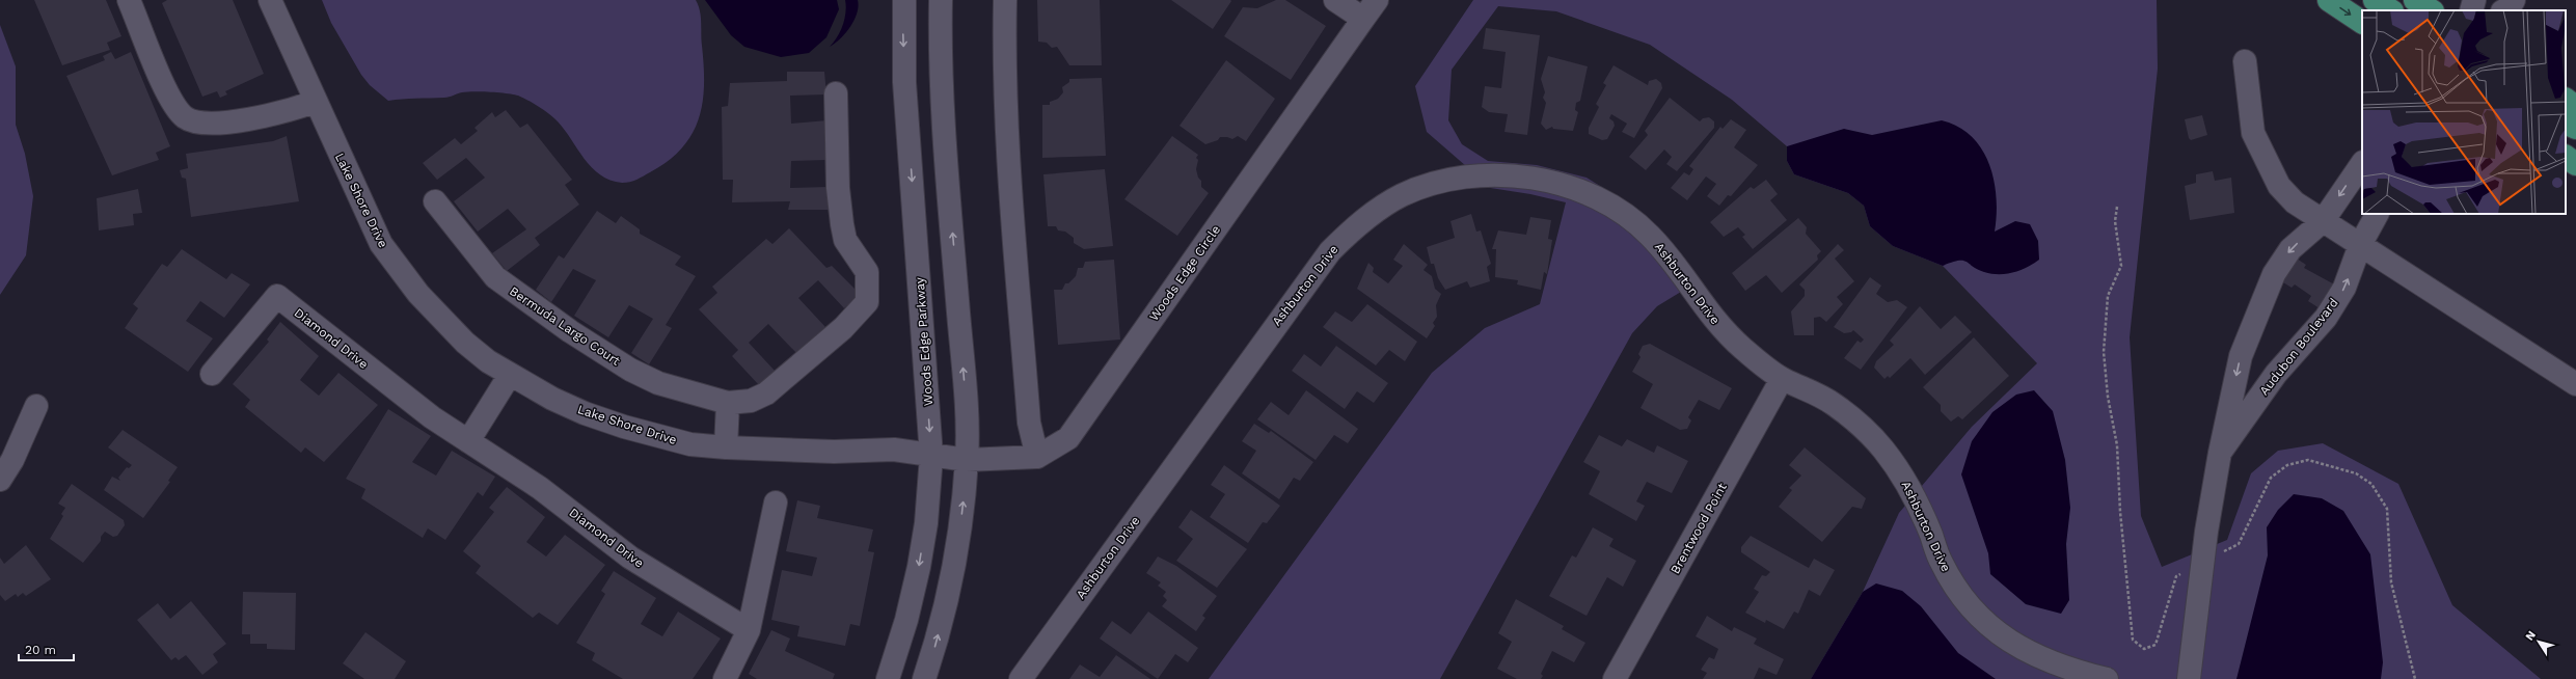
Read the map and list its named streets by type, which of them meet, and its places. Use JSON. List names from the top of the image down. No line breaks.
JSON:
{"streets":{"street":["Lake Shore Drive","Woods Edge Circle","Ashburton Drive","Bermuda Largo Court","Diamond Drive","Woods Edge Parkway","Audubon Boulevard","Brentwood Point"]},"crossings":[["Lake Shore Drive","Woods Edge Circle"],["Lake Shore Drive","Woods Edge Parkway"],["Woods Edge Circle","Woods Edge Parkway"],["Ashburton Drive","Brentwood Point"]],"scale_bar":"20 m","north":"top left"}
